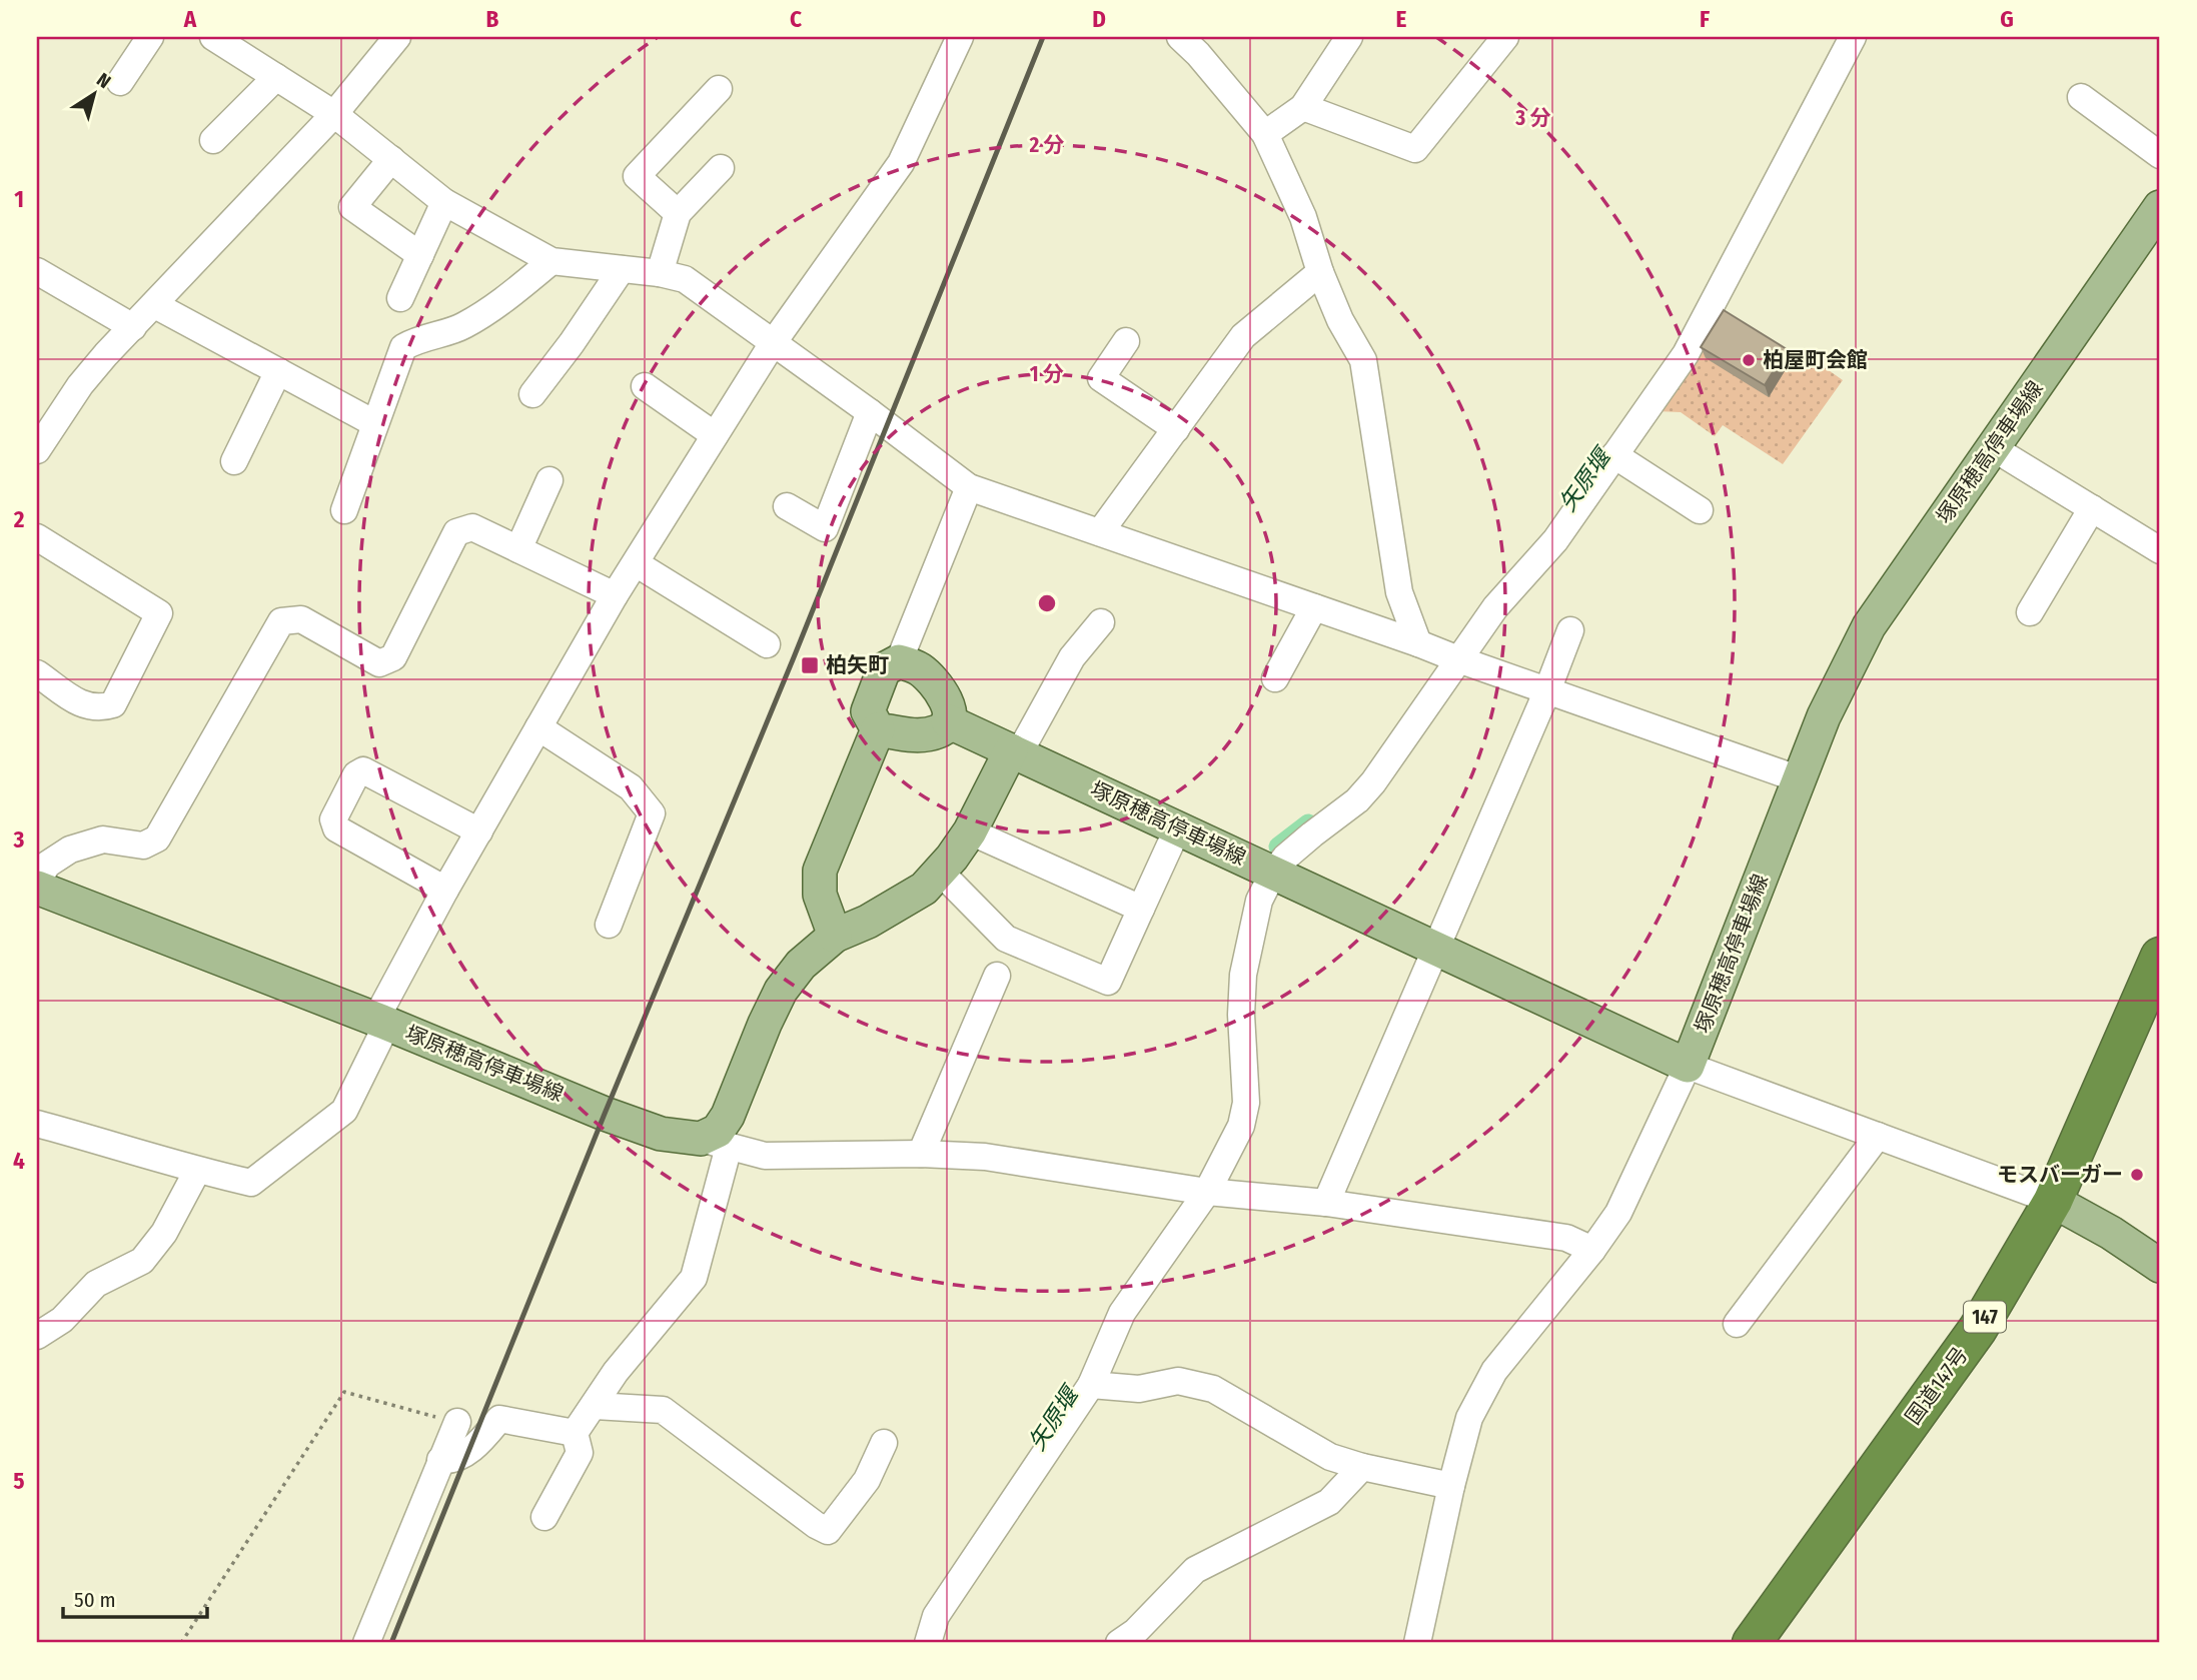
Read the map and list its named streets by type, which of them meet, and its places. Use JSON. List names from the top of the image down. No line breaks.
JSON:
{"streets":{"highway":["147","国道147号"],"main road":["塚原穂高停車場線"]},"water":["矢原堰"],"places":{"other":["柏屋町会館","モスバーガー"],"transit":["柏矢町"]},"scale_bar":"50 m","north":"top right","grid":{"columns":["A","B","C","D","E","F","G"],"rows":["1","2","3","4","5"]},"rings":["3 分","2 分","1 分"]}
